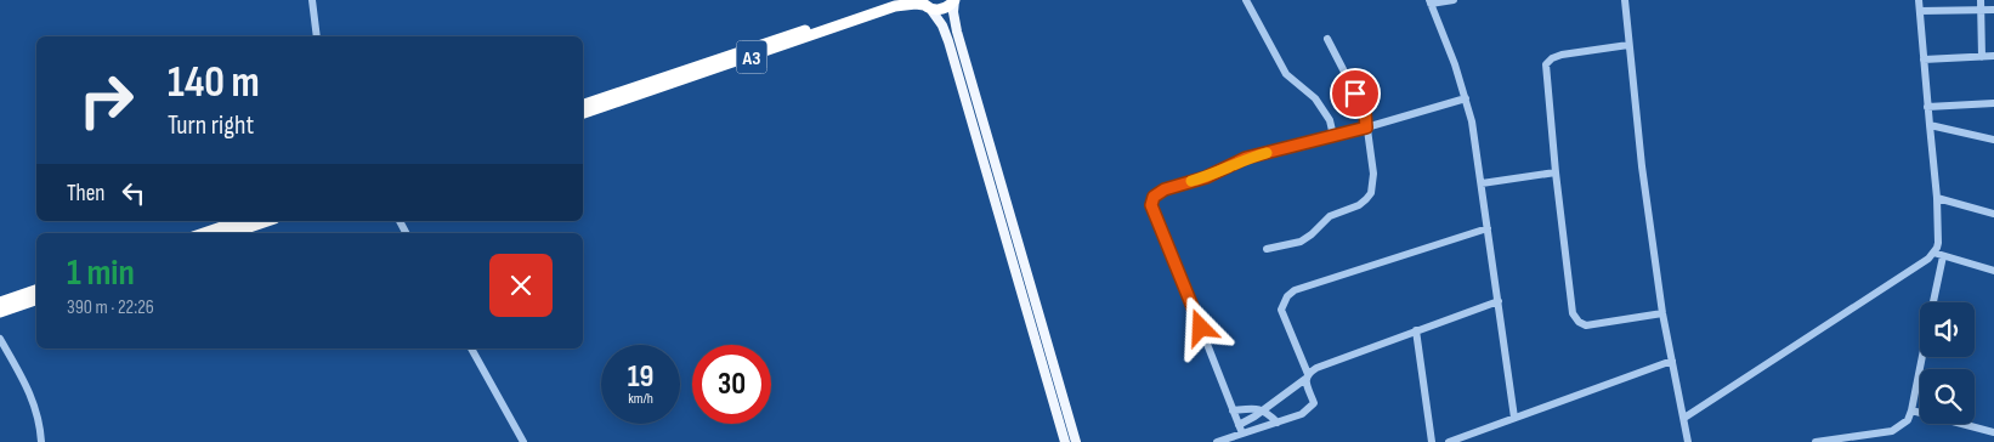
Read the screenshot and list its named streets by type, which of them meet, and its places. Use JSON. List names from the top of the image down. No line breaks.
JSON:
{"streets":{"highway":["A3"]},"page":{"turn":["140 m","Turn right"],"then":"Then","heading":["1 min","390 m · 22:26"],"speed":"19 km/h","limit":"30"}}
